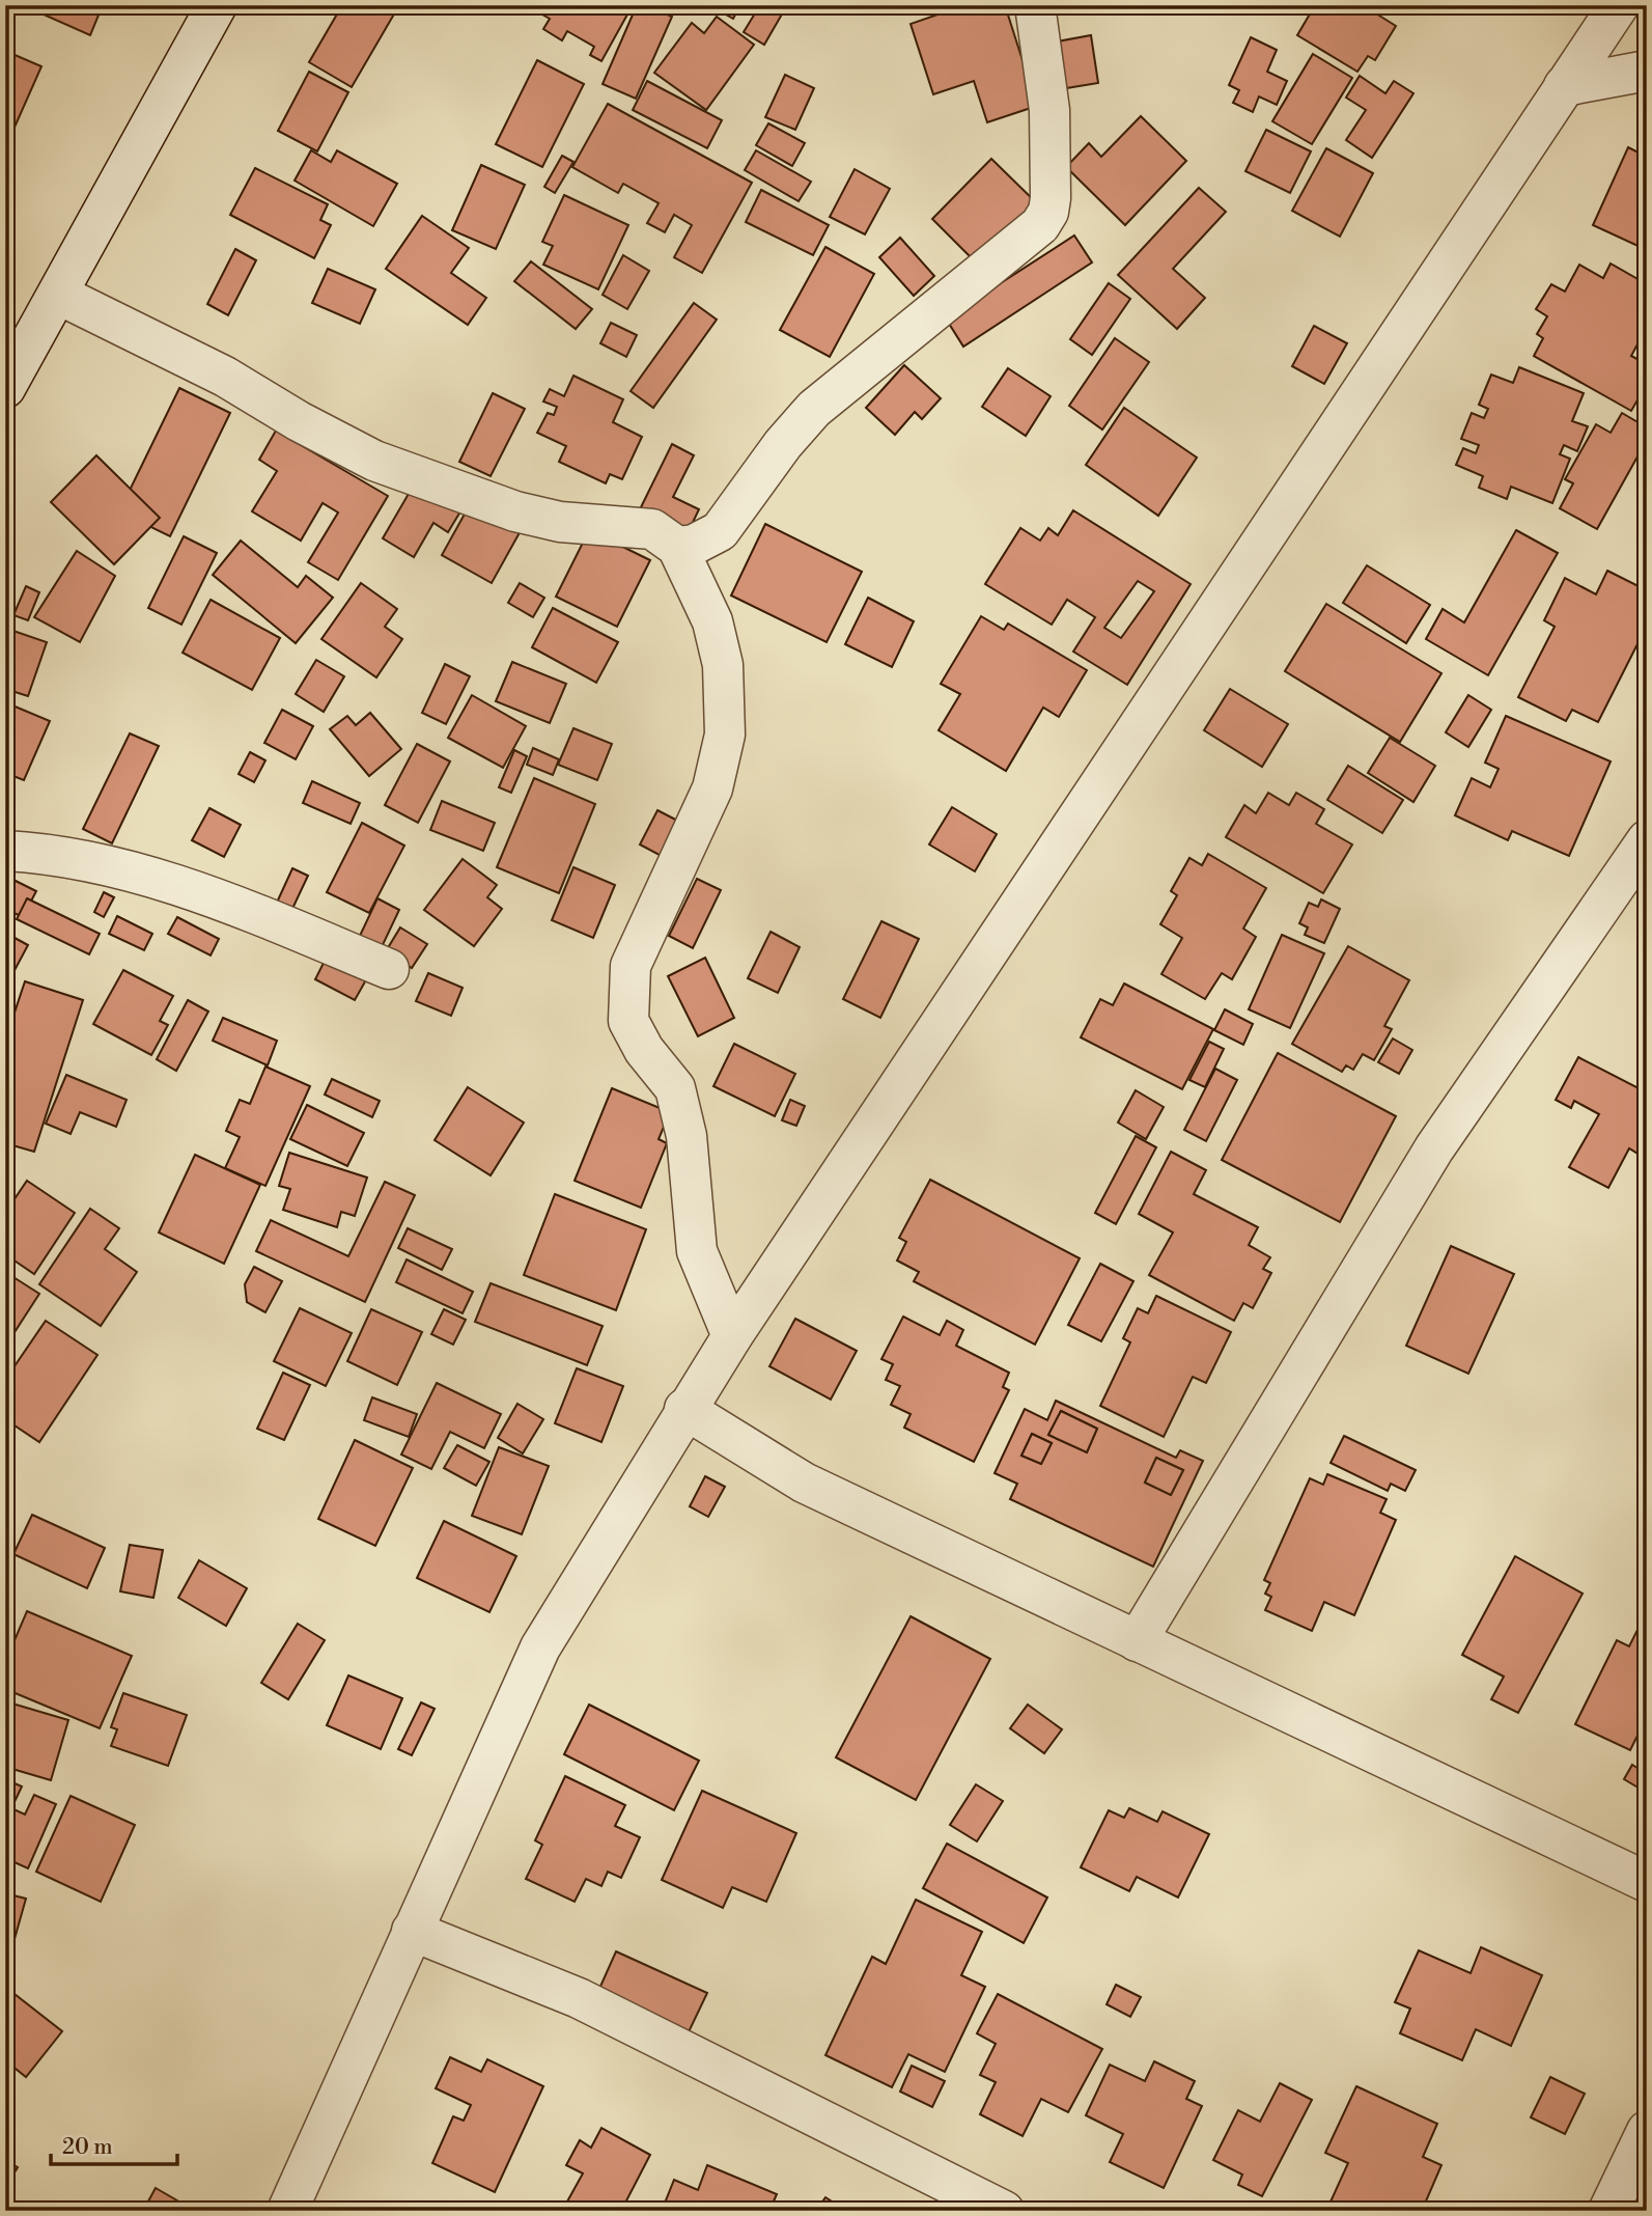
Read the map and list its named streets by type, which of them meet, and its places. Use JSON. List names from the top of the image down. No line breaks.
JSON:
{"scale_bar":"20 m"}
